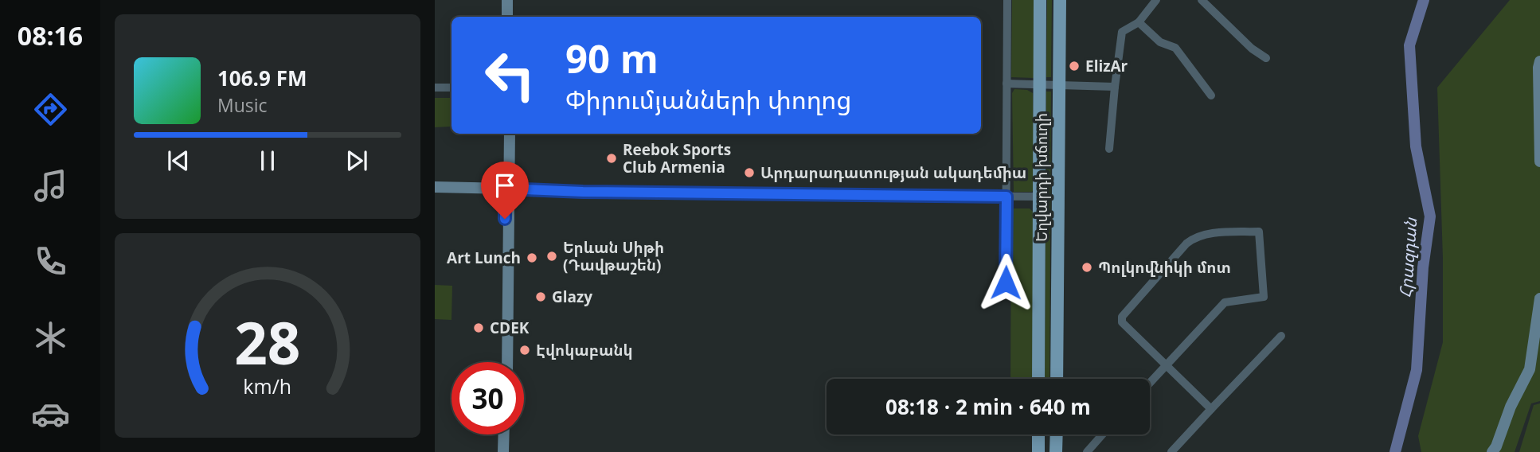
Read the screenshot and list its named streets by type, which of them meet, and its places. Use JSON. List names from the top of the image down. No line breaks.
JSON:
{"streets":{"main road":["Եղվարդի խճուղի"]},"water":["Հրազդան"],"places":["ElizAr","Reebok Sports Club Armenia","Արդարադատության ակադեմիա","Երևան Սիթի (Դավթաշեն)","Art Lunch","Պոլկովնիկի մոտ","Glazy","CDEK","Էվոկաբանկ"],"page":{"tabs":"08:16","turn":["90 m","Փիրումյանների փողոց"],"song":["106.9 FM","Music"],"limit":"30","trip":"08:18 · 2 min · 640 m","gauge":["28","km/h"]}}
